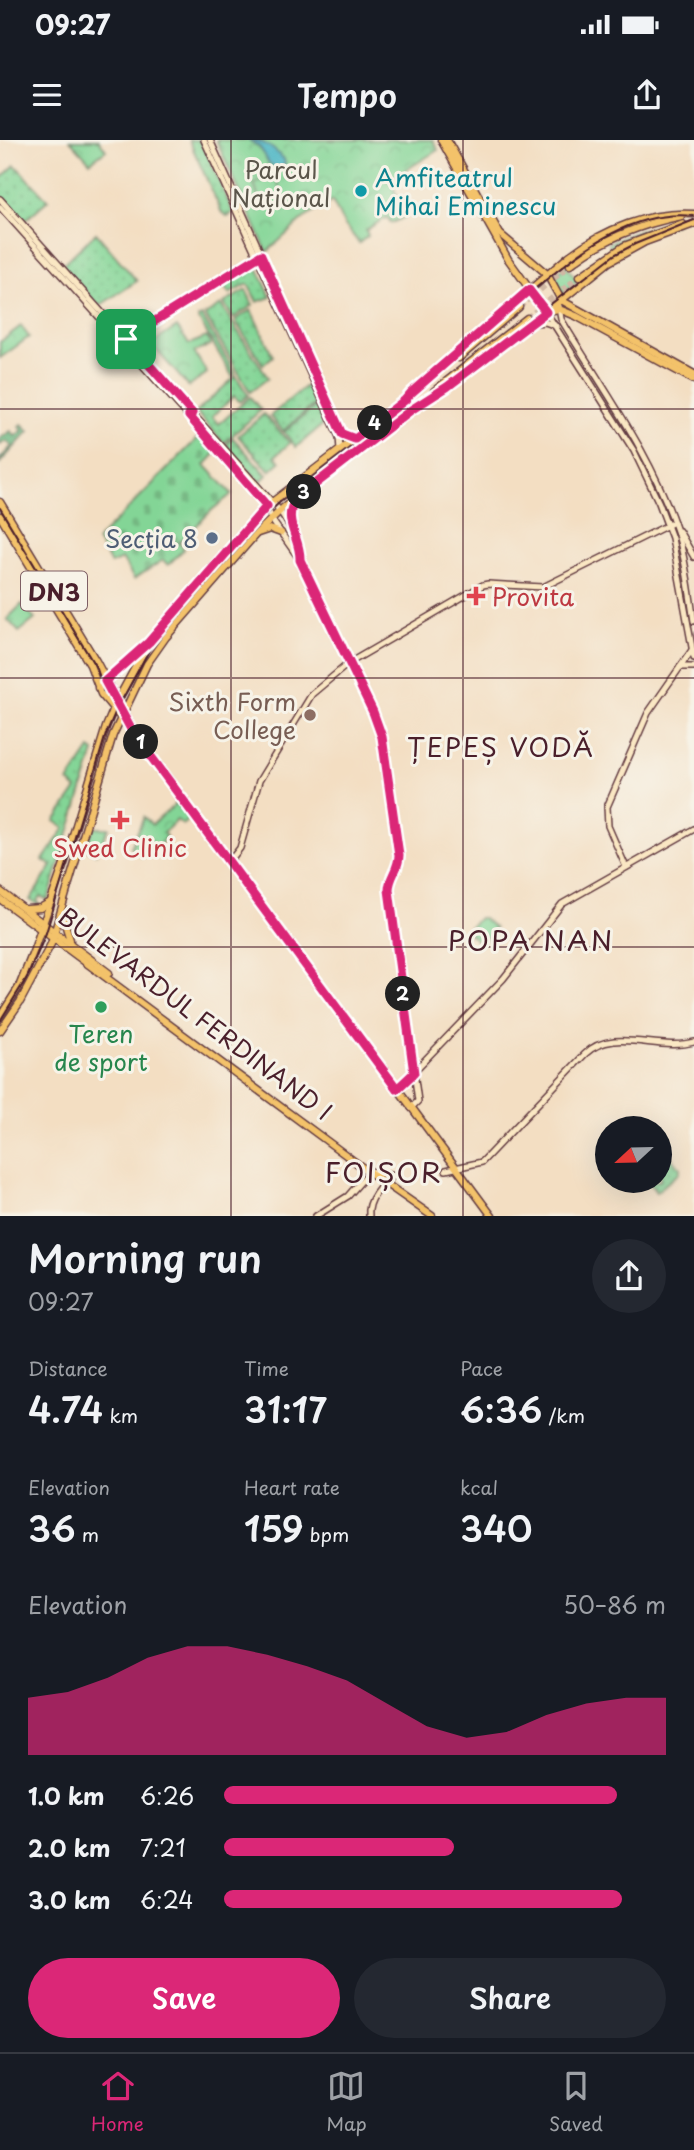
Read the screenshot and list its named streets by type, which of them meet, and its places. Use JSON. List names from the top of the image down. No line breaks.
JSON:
{"streets":{"main road":["DN3","BULEVARDUL FERDINAND I"]},"districts":["ȚEPEȘ VODĂ","POPA NAN","FOIȘOR"],"parks":["Parcul Național"],"places":{"other":["Amfiteatrul Mihai Eminescu","Secția 8","Sixth Form College","Teren de sport"],"health":["Provita","Swed Clinic"]},"north":"left","page":{"status":"09:27","header":"Tempo","pins":["4","3","1","2"],"heading":["Morning run","09:27"],"stats":[["Distance","4.74 km"],["Time","31:17"],["Pace","6:36 /km"],["Elevation","36 m"],["Heart rate","159 bpm"],["kcal","340"]],"chart":["Elevation","50–86 m"],"list":[{"name":"1.0 km","note":"6:26"},{"name":"2.0 km","note":"7:21"},{"name":"3.0 km","note":"6:24"}],"buttons":["Save","Share"],"tabs":["Home","Map","Saved"]}}
